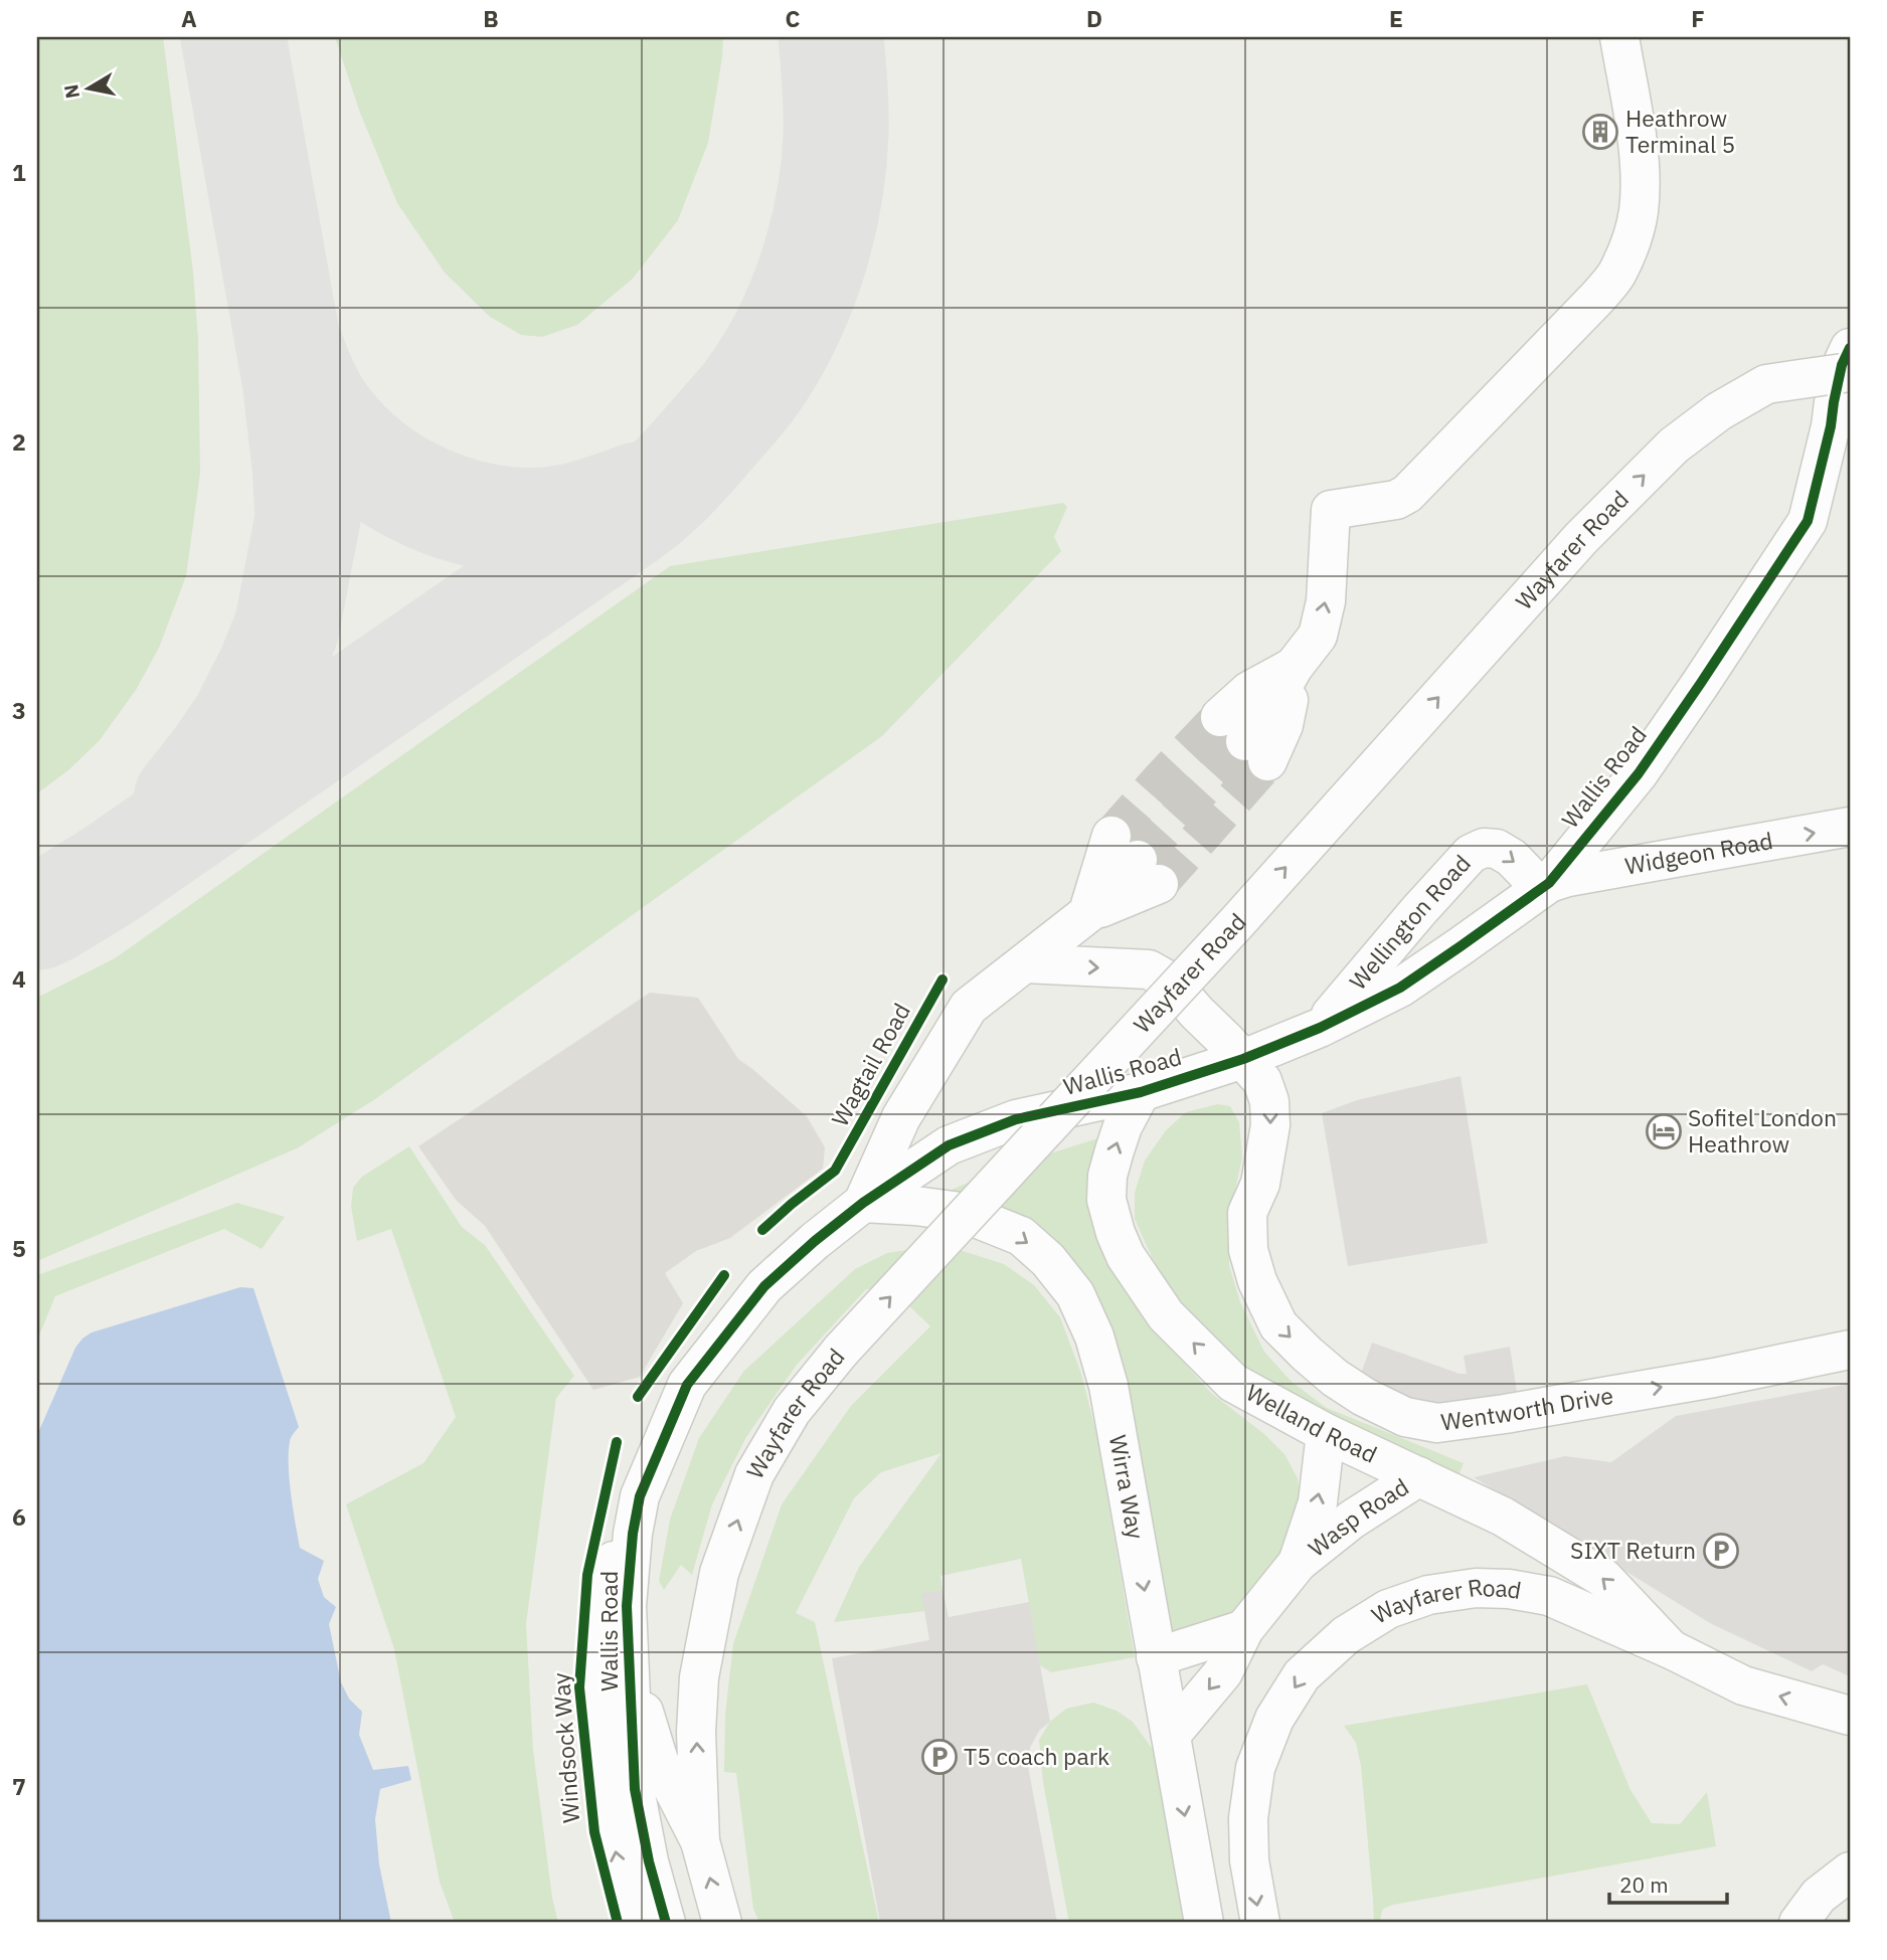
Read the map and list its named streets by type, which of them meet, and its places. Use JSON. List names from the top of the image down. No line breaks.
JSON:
{"streets":{"street":["Wayfarer Road","Wallis Road","Widgeon Road","Wellington Road","Wentworth Drive","Welland Road","Wirra Way","Wasp Road","Windsock Way"],"cycle path":["Wagtail Road"]},"crossings":[["Wayfarer Road","Wallis Road"],["Wayfarer Road","Welland Road"],["Wallis Road","Widgeon Road"],["Wallis Road","Wellington Road"],["Wallis Road","Wentworth Drive"],["Wallis Road","Welland Road"],["Wallis Road","Wirra Way"],["Wallis Road","Windsock Way"],["Widgeon Road","Wellington Road"],["Welland Road","Wasp Road"],["Wirra Way","Wasp Road"]],"one_way":["Widgeon Road","Wellington Road","Welland Road","Wirra Way","Windsock Way"],"places":{"building":["Heathrow Terminal 5"],"hotel":["Sofitel London Heathrow"],"parking":["SIXT Return","T5 coach park"]},"scale_bar":"20 m","north":"left","grid":{"columns":["A","B","C","D","E","F"],"rows":["1","2","3","4","5","6","7"]}}
